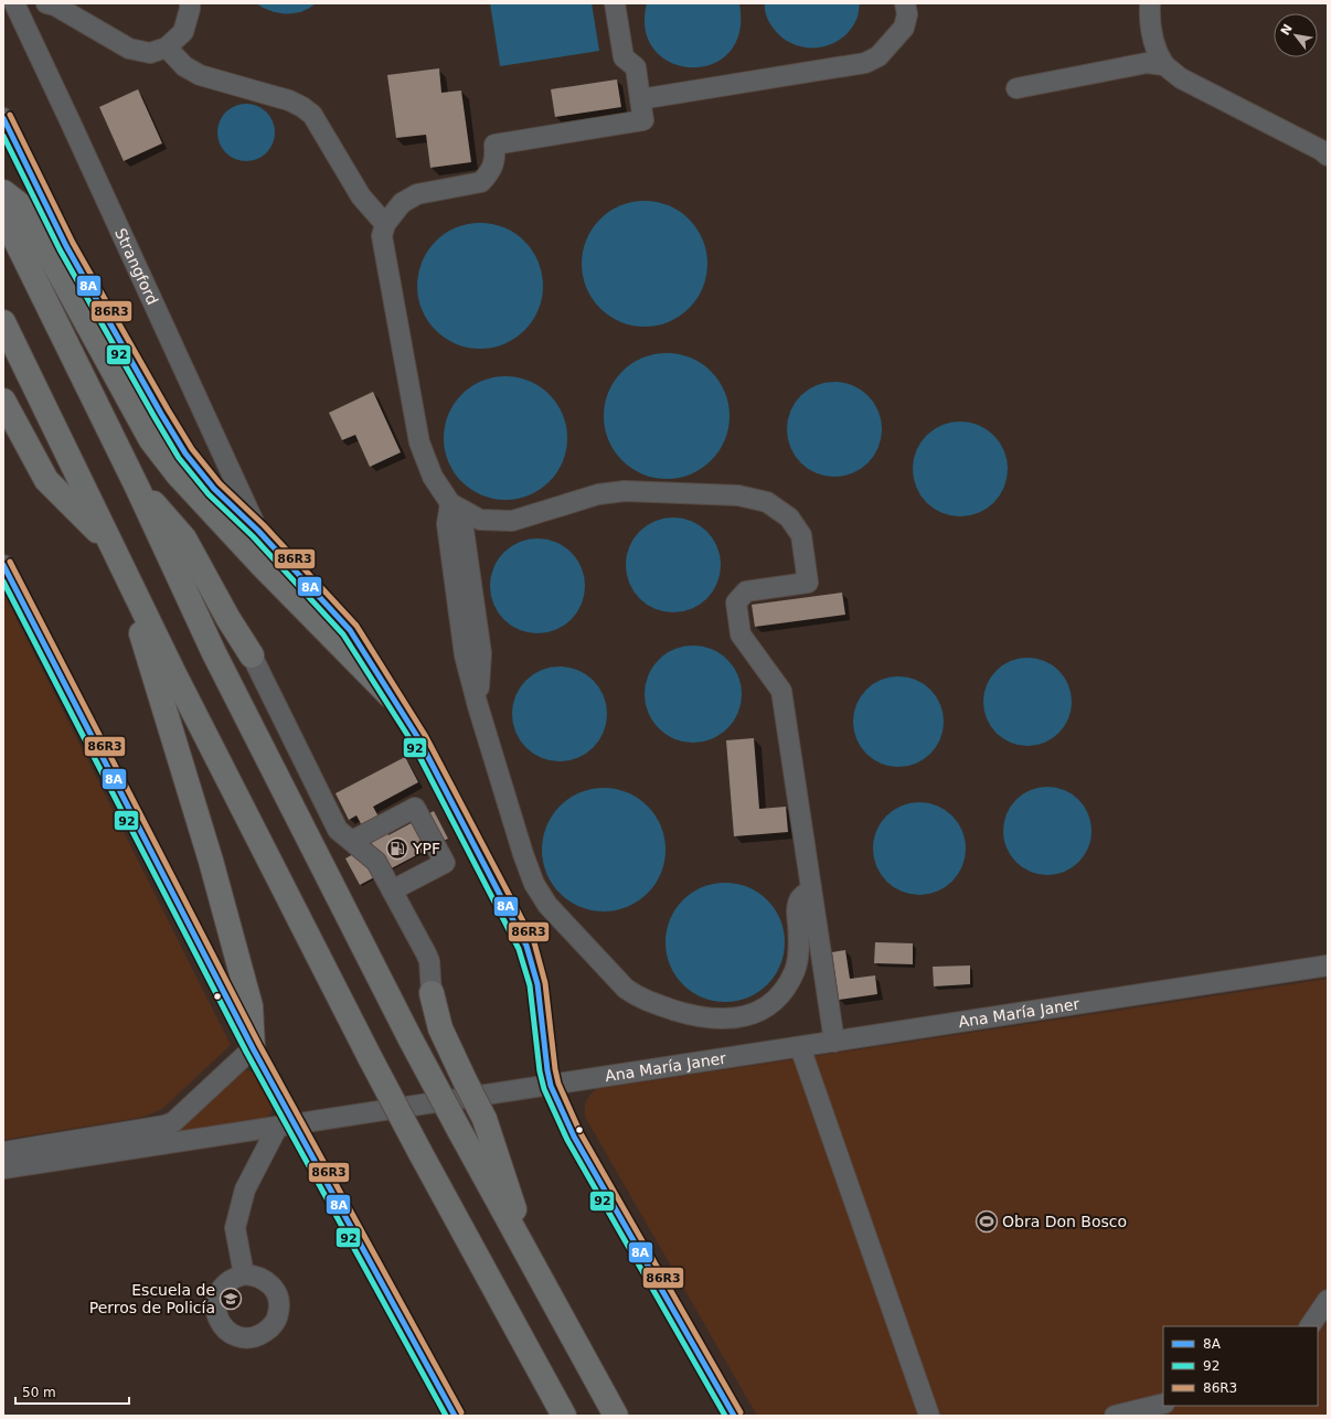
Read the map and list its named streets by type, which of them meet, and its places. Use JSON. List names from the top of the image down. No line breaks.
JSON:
{"streets":{"street":["Strangford","Ana María Janer"]},"crossings":[["Strangford","Ana María Janer"]],"places":{"fuel station":["YPF"],"sports":["Obra Don Bosco"],"school or university":["Escuela de Perros de Policía"]},"lines":["transit line 86R3","transit line 8A","transit line 92"],"legend":["8A","92","86R3"],"scale_bar":"50 m","north":"top left"}
